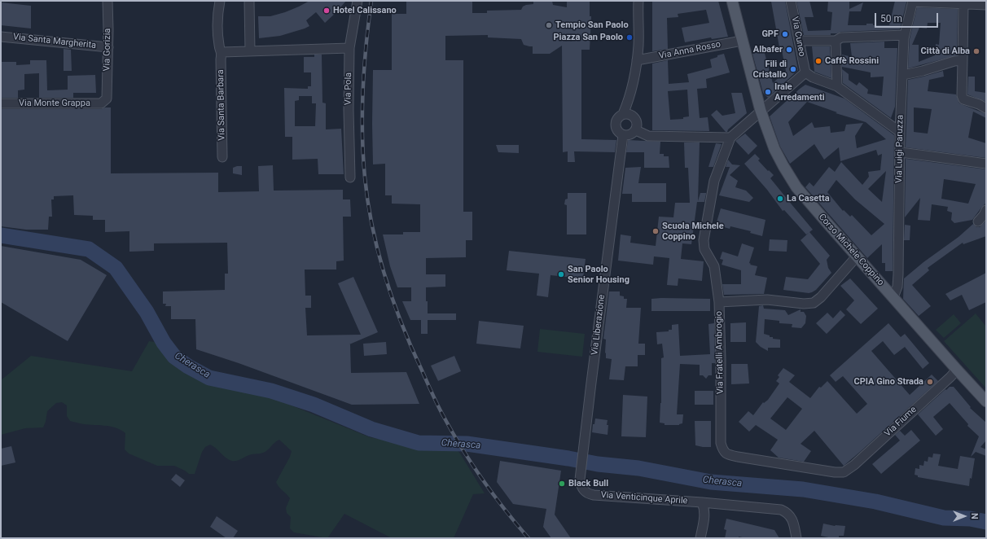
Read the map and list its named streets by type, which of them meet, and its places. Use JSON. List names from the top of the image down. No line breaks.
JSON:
{"streets":{"main road":["Corso Michele Coppino"],"street":["Via Cuneo","Via Santa Margherita","Via Gorizia","Via Anna Rosso","Via Pola","Via Monte Grappa","Via Santa Barbara","Via Luigi Paruzza","Via Liberazione","Via Fratelli Ambrogio","Via Fiume","Via Venticinque Aprile"]},"crossings":[["Via Santa Margherita","Via Gorizia"],["Via Gorizia","Via Monte Grappa"],["Via Anna Rosso","Corso Michele Coppino"],["Via Luigi Paruzza","Corso Michele Coppino"],["Corso Michele Coppino","Via Fiume"],["Via Liberazione","Via Venticinque Aprile"],["Via Fratelli Ambrogio","Via Fiume"]],"water":["Cherasca"],"places":["Hotel Calissano","Tempio San Paolo","GPF","Piazza San Paolo","Albafer","Città di Alba","Caffè Rossini","Fili di Cristallo","Irale Arredamenti","La Casetta","Scuola Michele Coppino","San Paolo Senior Housing","CPIA Gino Strada","Black Bull"],"scale_bar":"50 m","north":"right"}
